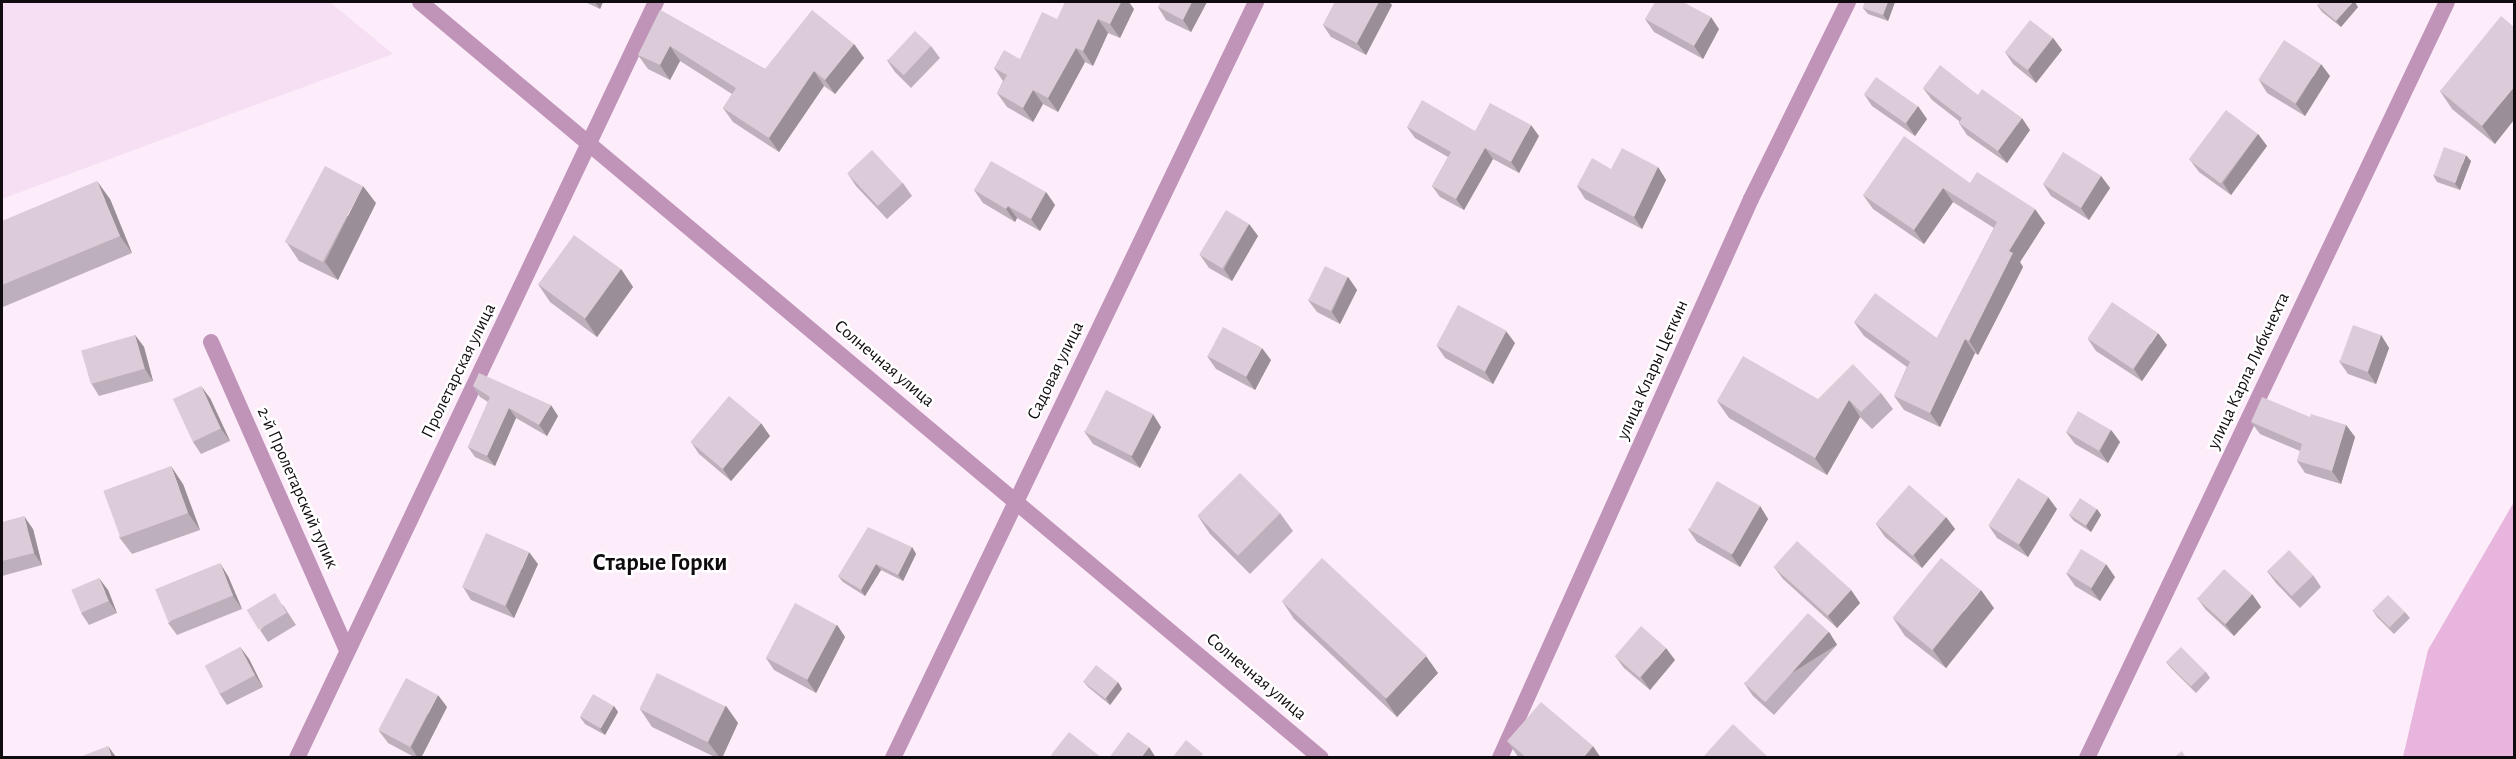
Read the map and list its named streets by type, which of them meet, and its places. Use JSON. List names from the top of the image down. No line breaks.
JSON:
{"streets":{"street":["Солнечная улица","улица Клары Цеткин","Пролетарская улица","Садовая улица","улица Карла Либкнехта","2-й Пролетарский тупик"]},"crossings":[["Солнечная улица","Пролетарская улица"],["Солнечная улица","Садовая улица"],["Пролетарская улица","2-й Пролетарский тупик"]],"districts":["Старые Горки"]}
